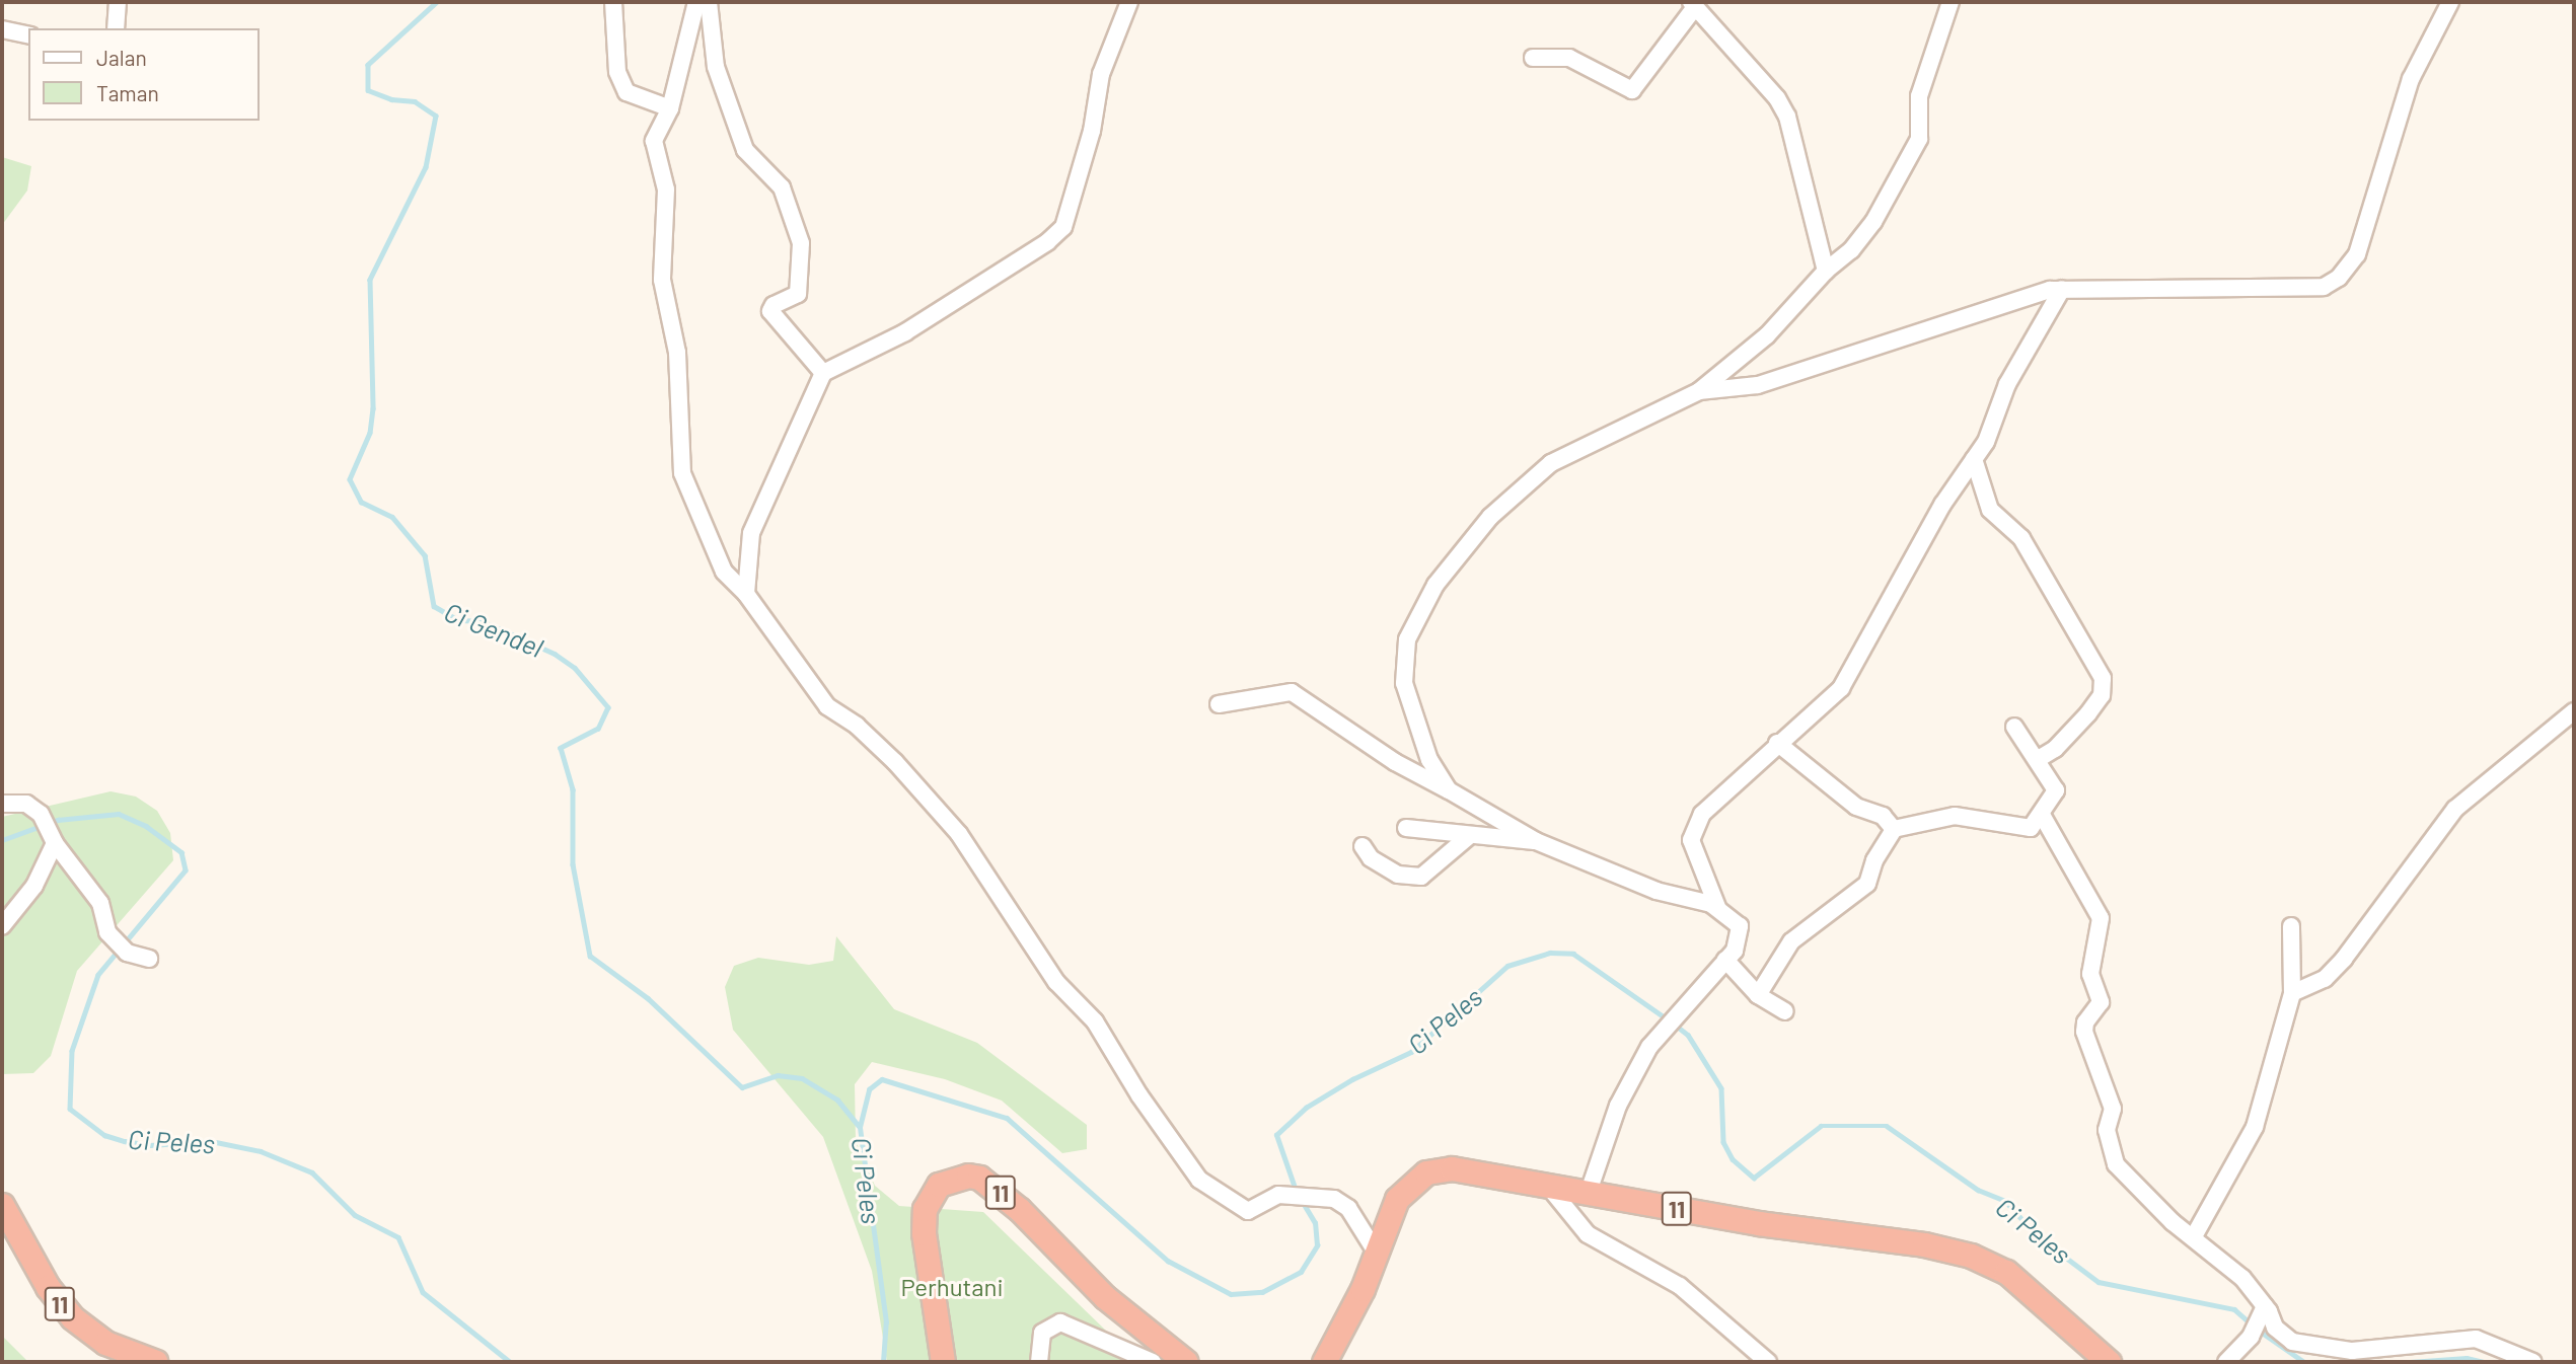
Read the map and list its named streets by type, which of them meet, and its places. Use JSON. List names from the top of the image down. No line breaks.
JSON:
{"streets":{"highway":["11"]},"water":["Ci Gendel","Ci Peles"],"parks":["Perhutani"],"legend":["Jalan","Taman"]}
